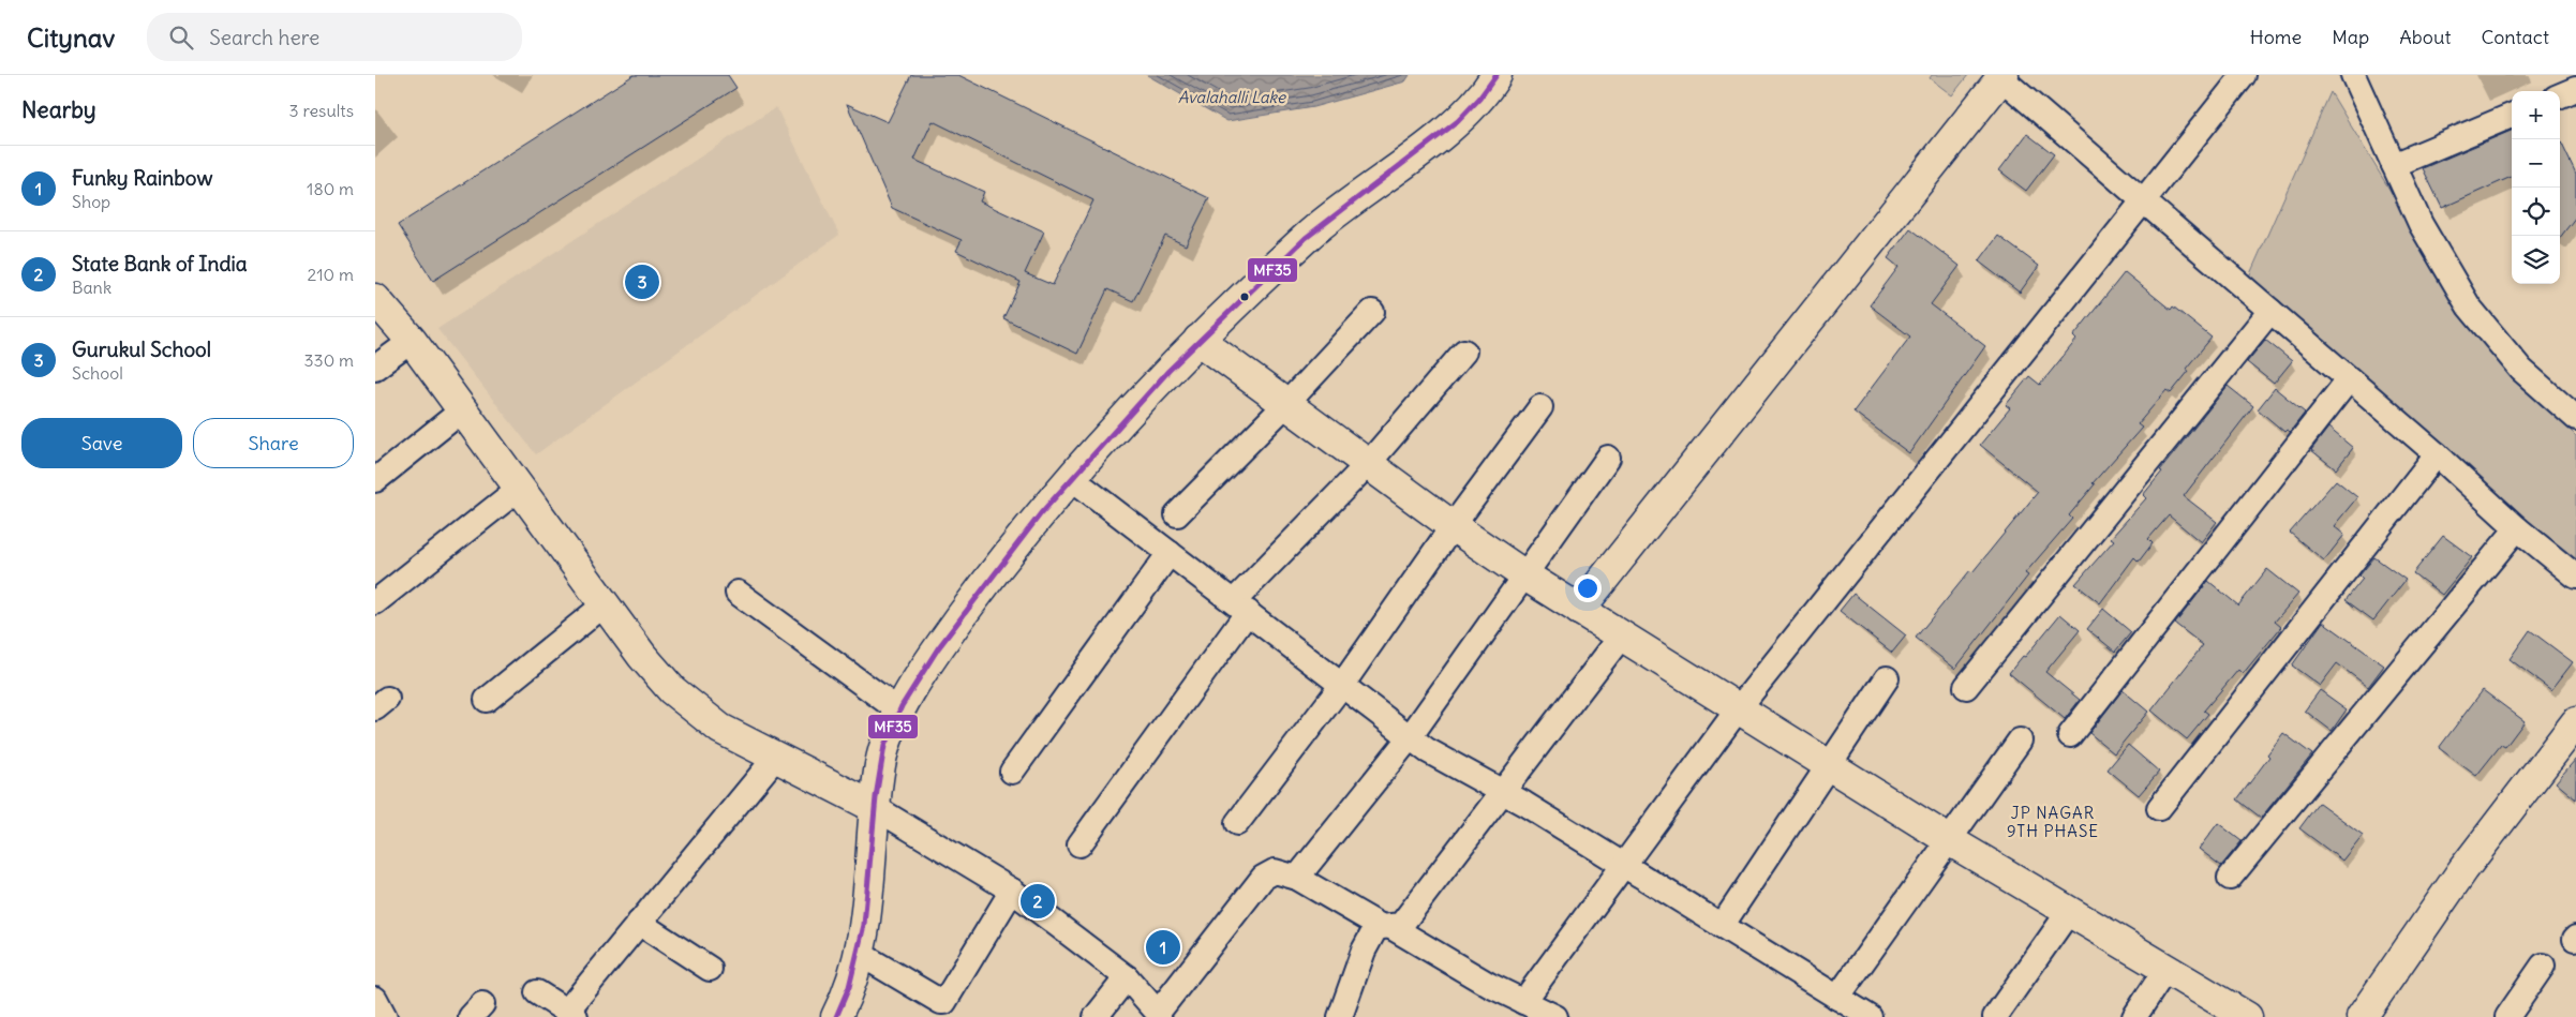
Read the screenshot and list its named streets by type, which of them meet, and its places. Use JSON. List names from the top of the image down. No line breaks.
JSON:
{"districts":["JP NAGAR 9TH PHASE"],"water":["Avalahalli Lake"],"lines":["transit line MF35"],"page":{"header":"Citynav","search":"Search here","nav":["Home","Map","About","Contact"],"heading":["Nearby","3 results"],"map_buttons":["+","−"],"list":[{"mark":"1","name":"Funky Rainbow","note":"Shop","value":"180 m"},{"mark":"2","name":"State Bank of India","note":"Bank","value":"210 m"},{"mark":"3","name":"Gurukul School","note":"School","value":"330 m"}],"pins":["3","2","1"],"buttons":["Save","Share"]}}
